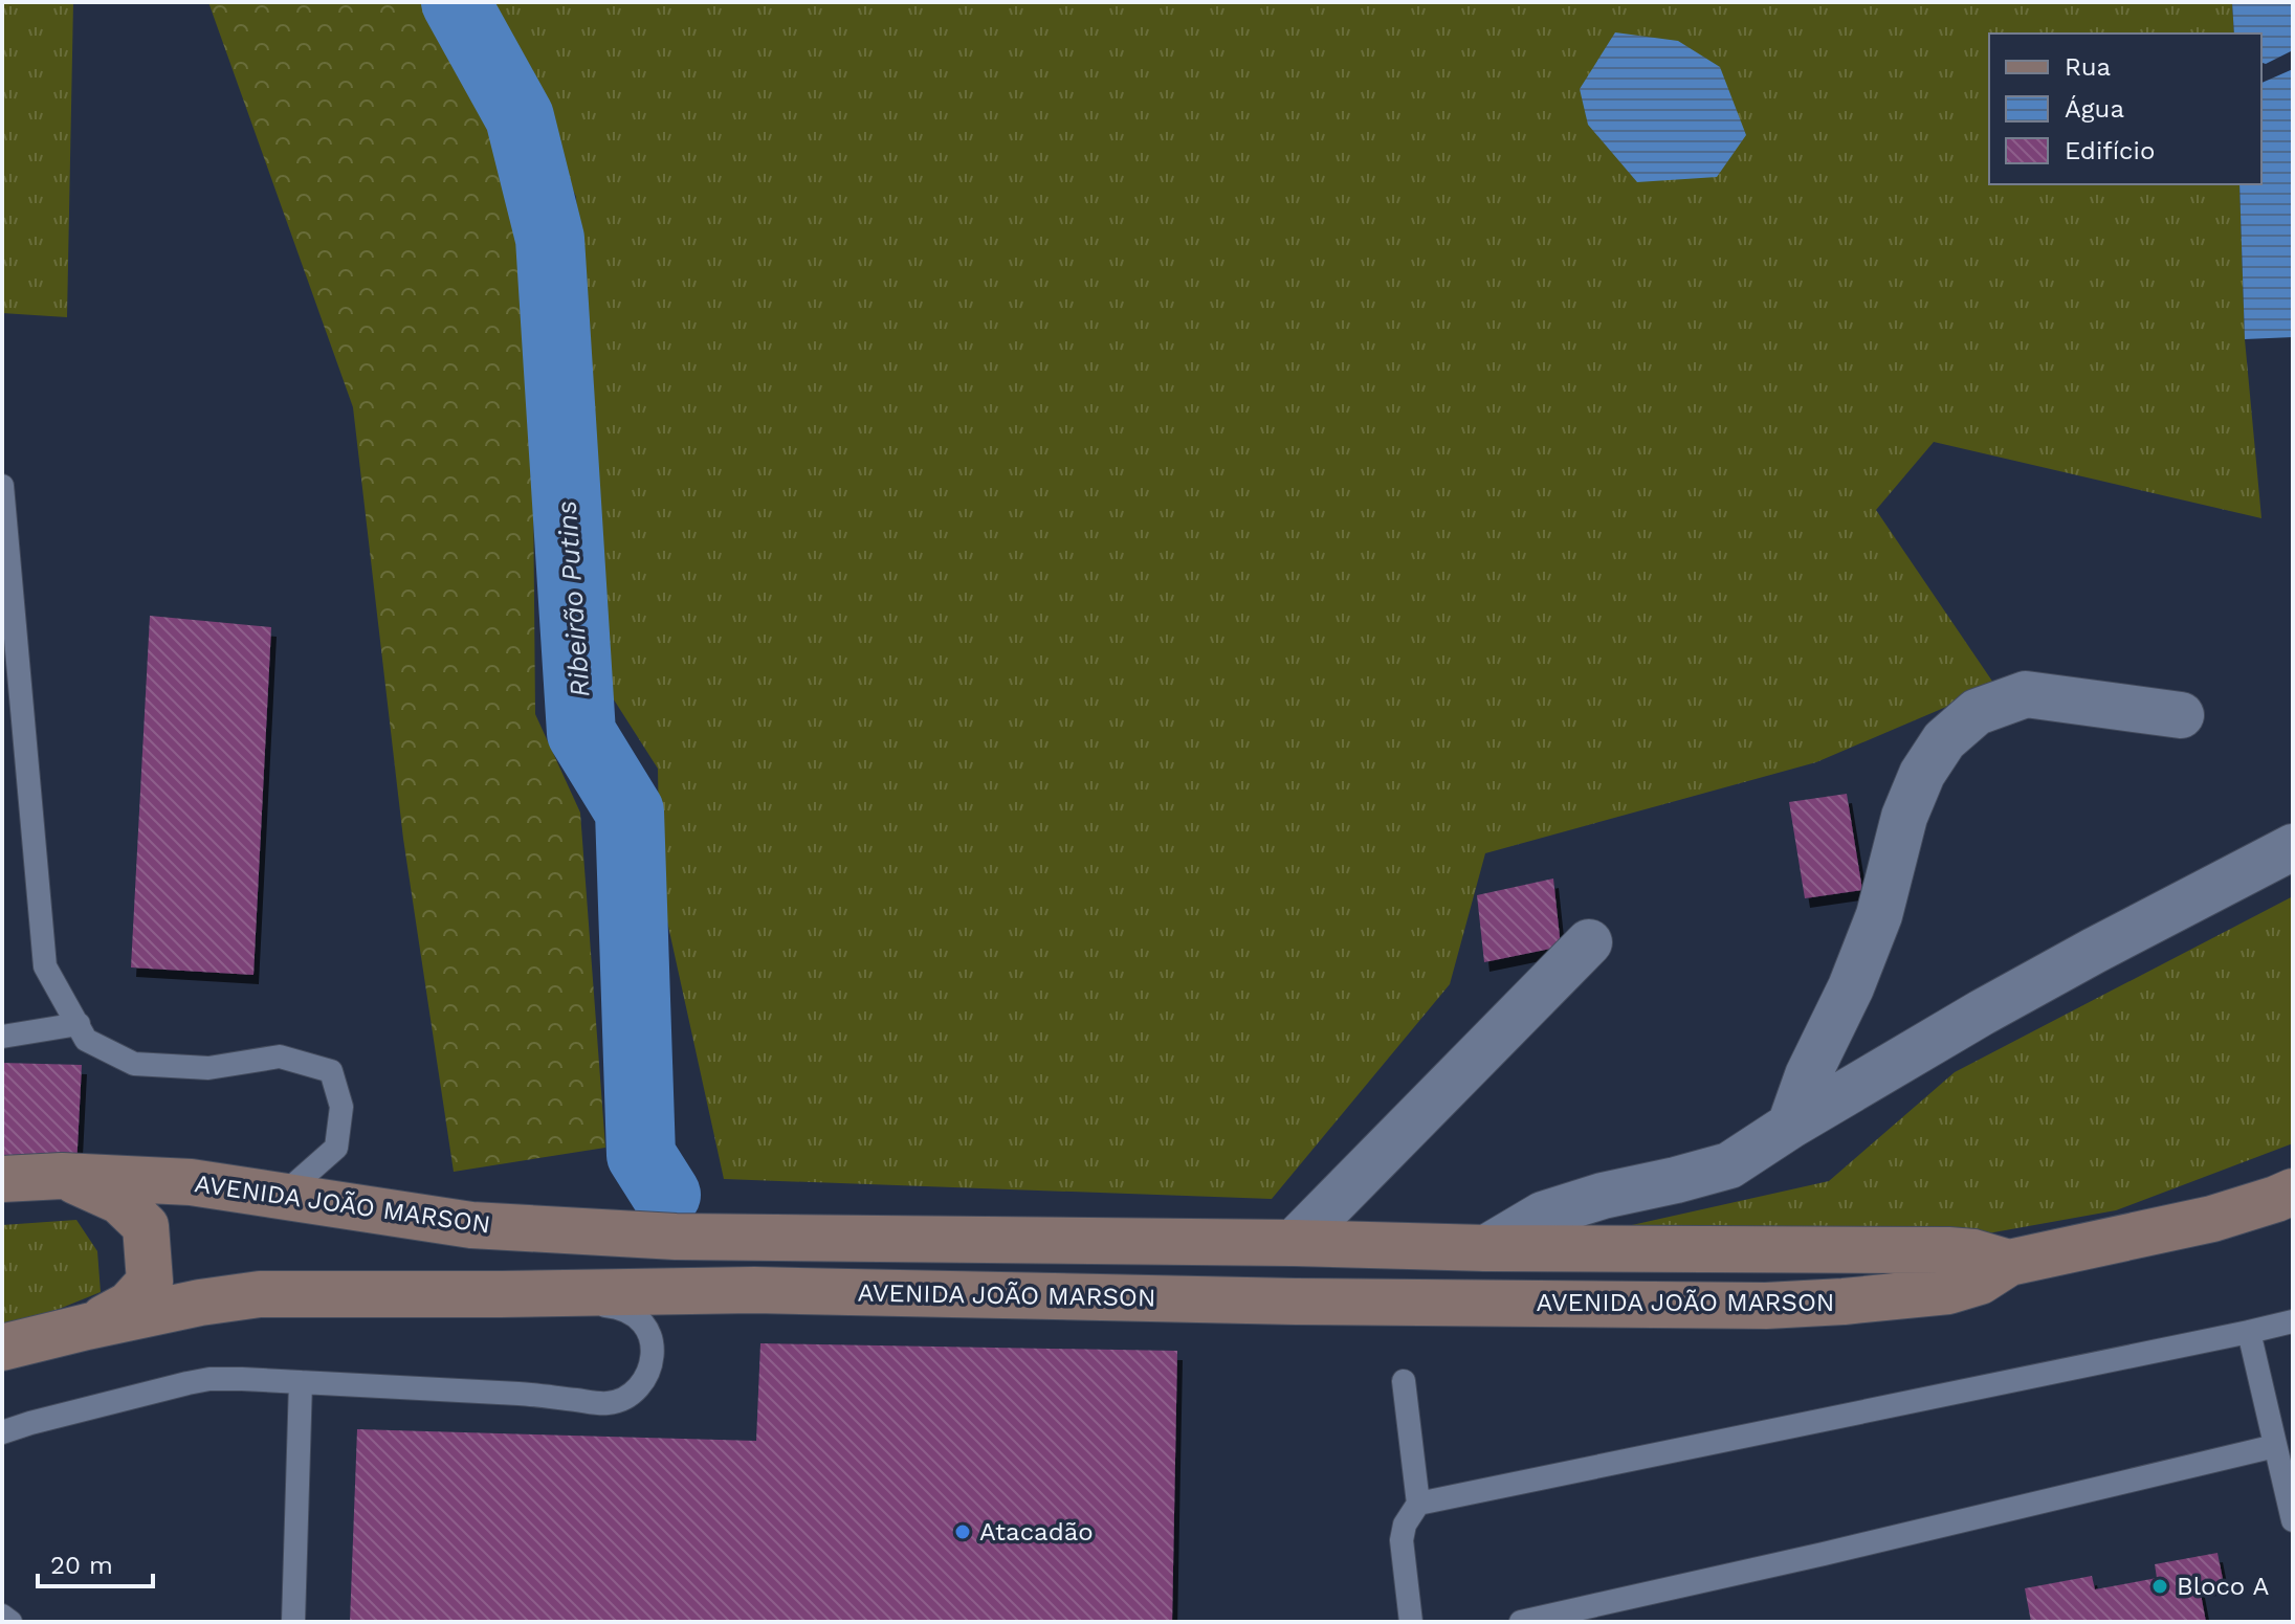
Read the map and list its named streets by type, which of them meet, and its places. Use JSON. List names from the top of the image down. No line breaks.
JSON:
{"streets":{"main road":["AVENIDA JOÃO MARSON"]},"water":["Ribeirão Putins"],"places":["Atacadão","Bloco A"],"legend":["Rua","Água","Edifício"],"scale_bar":"20 m"}
